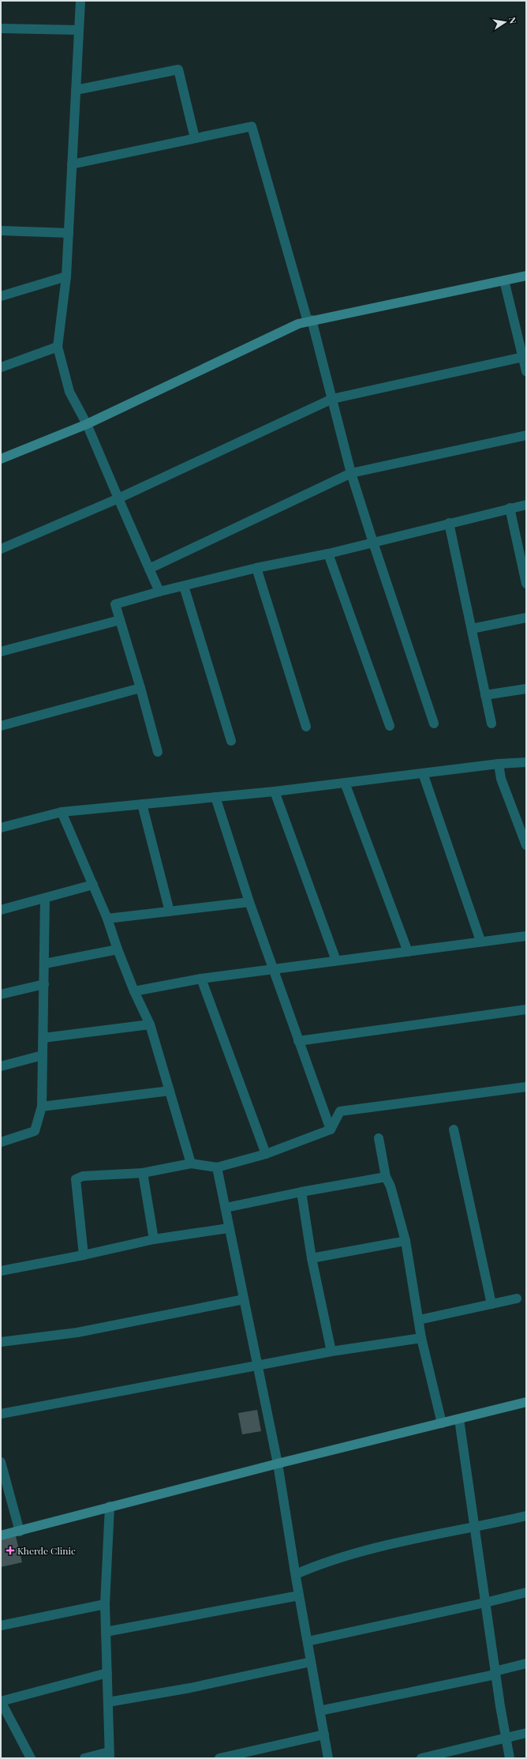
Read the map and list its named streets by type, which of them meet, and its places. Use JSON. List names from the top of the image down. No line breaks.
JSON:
{"places":{"health":["Kherde Clinic"]},"north":"right"}
